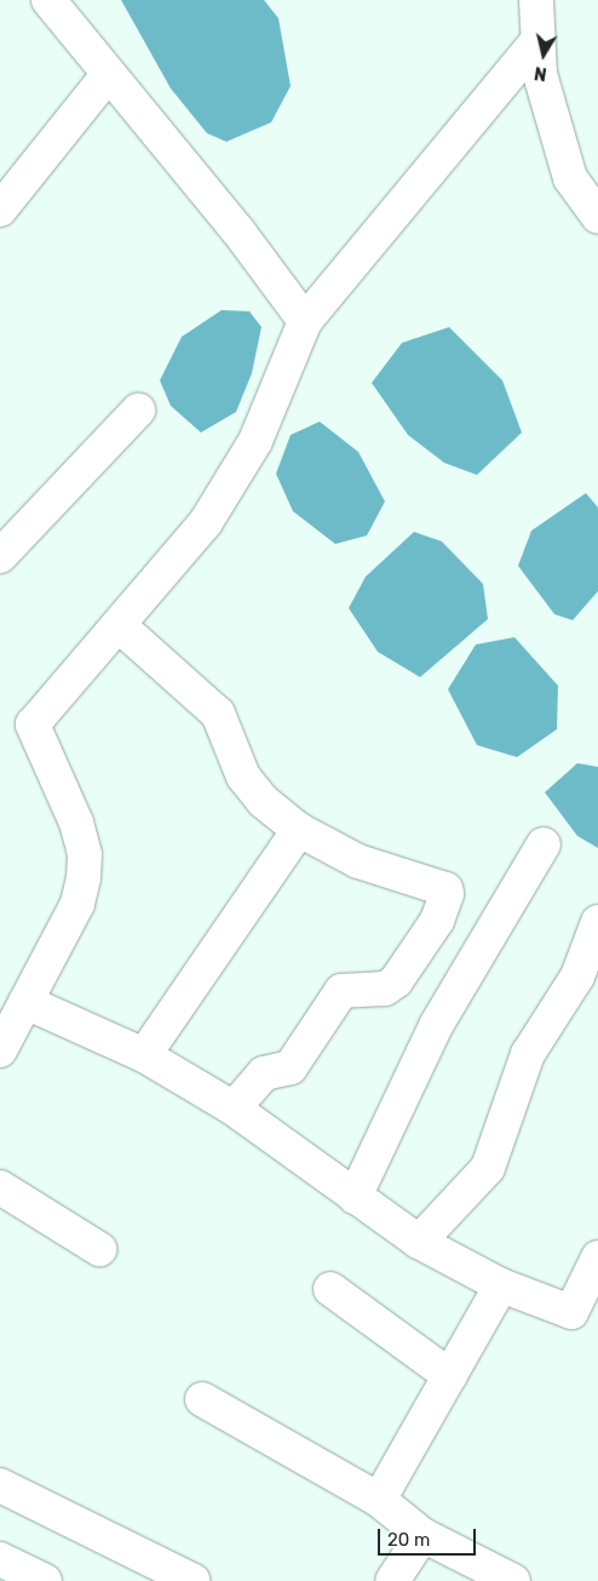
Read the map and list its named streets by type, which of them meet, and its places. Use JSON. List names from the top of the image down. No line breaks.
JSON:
{"scale_bar":"20 m","north":"bottom"}
